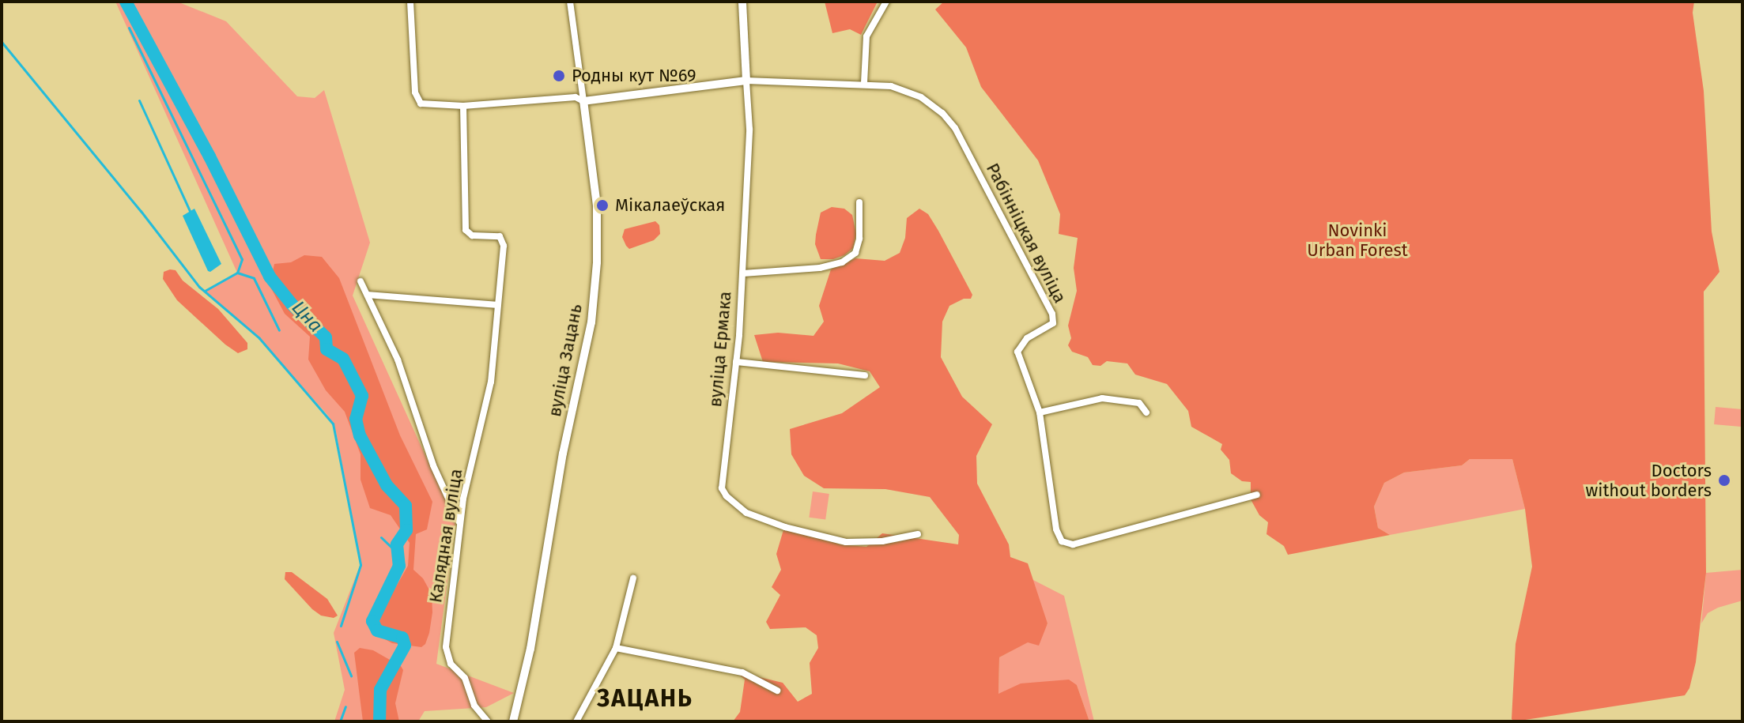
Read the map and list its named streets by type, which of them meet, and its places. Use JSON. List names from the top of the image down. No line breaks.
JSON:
{"streets":{"street":["Рабінніцкая вуліца","вуліца Ермака","вуліца Зацань","Калядная вуліца"]},"crossings":[["Рабінніцкая вуліца","вуліца Ермака"]],"districts":["ЗАЦАНЬ"],"water":["Цна"],"parks":["Novinki Urban Forest"],"places":["Родны кут №69","Мікалаеўская","Doctors without borders"]}
